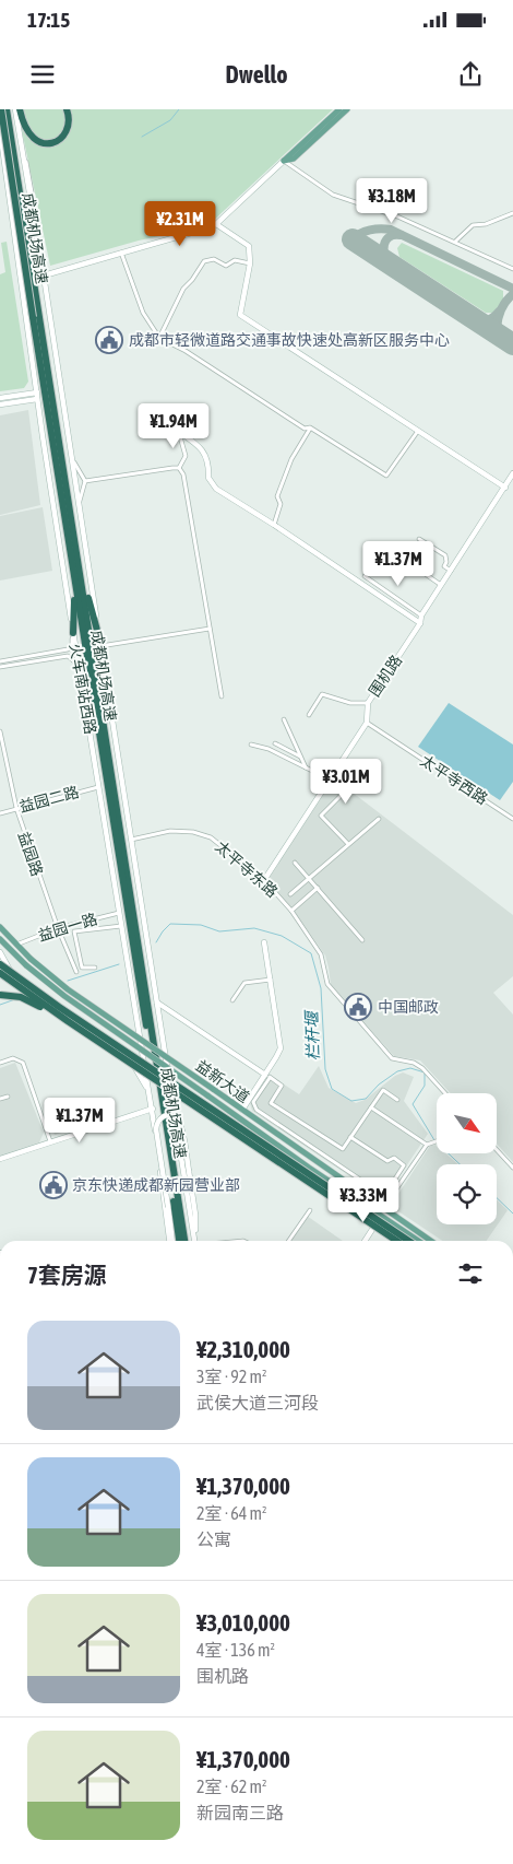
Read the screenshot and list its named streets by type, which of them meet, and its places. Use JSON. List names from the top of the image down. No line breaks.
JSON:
{"streets":{"highway":["成都机场高速"],"main road":["围机路","火车南站西路","益新大道"],"street":["太平寺西路","益园二路","益园路","太平寺东路","益园一路"]},"crossings":[["围机路","太平寺西路"],["火车南站西路","益园二路"],["火车南站西路","益园一路"],["益园二路","益园路"],["益园路","益园一路"],["益园一路","益新大道"]],"water":["栏杆堰"],"places":{"public building":["成都市轻微道路交通事故快速处高新区服务中心","中国邮政","京东快递成都新园营业部"]},"north":"bottom right","page":{"status":"17:15","header":"Dwello","price":["¥3.18M","¥2.31M","¥1.94M","¥1.37M","¥3.01M","¥1.37M","¥3.33M"],"heading":"7套房源","list":[{"name":"¥2,310,000","note":"3室 · 92 m² · 武侯大道三河段"},{"name":"¥1,370,000","note":"2室 · 64 m² · 公寓"},{"name":"¥3,010,000","note":"4室 · 136 m² · 围机路"},{"name":"¥1,370,000","note":"2室 · 62 m² · 新园南三路"}]}}
